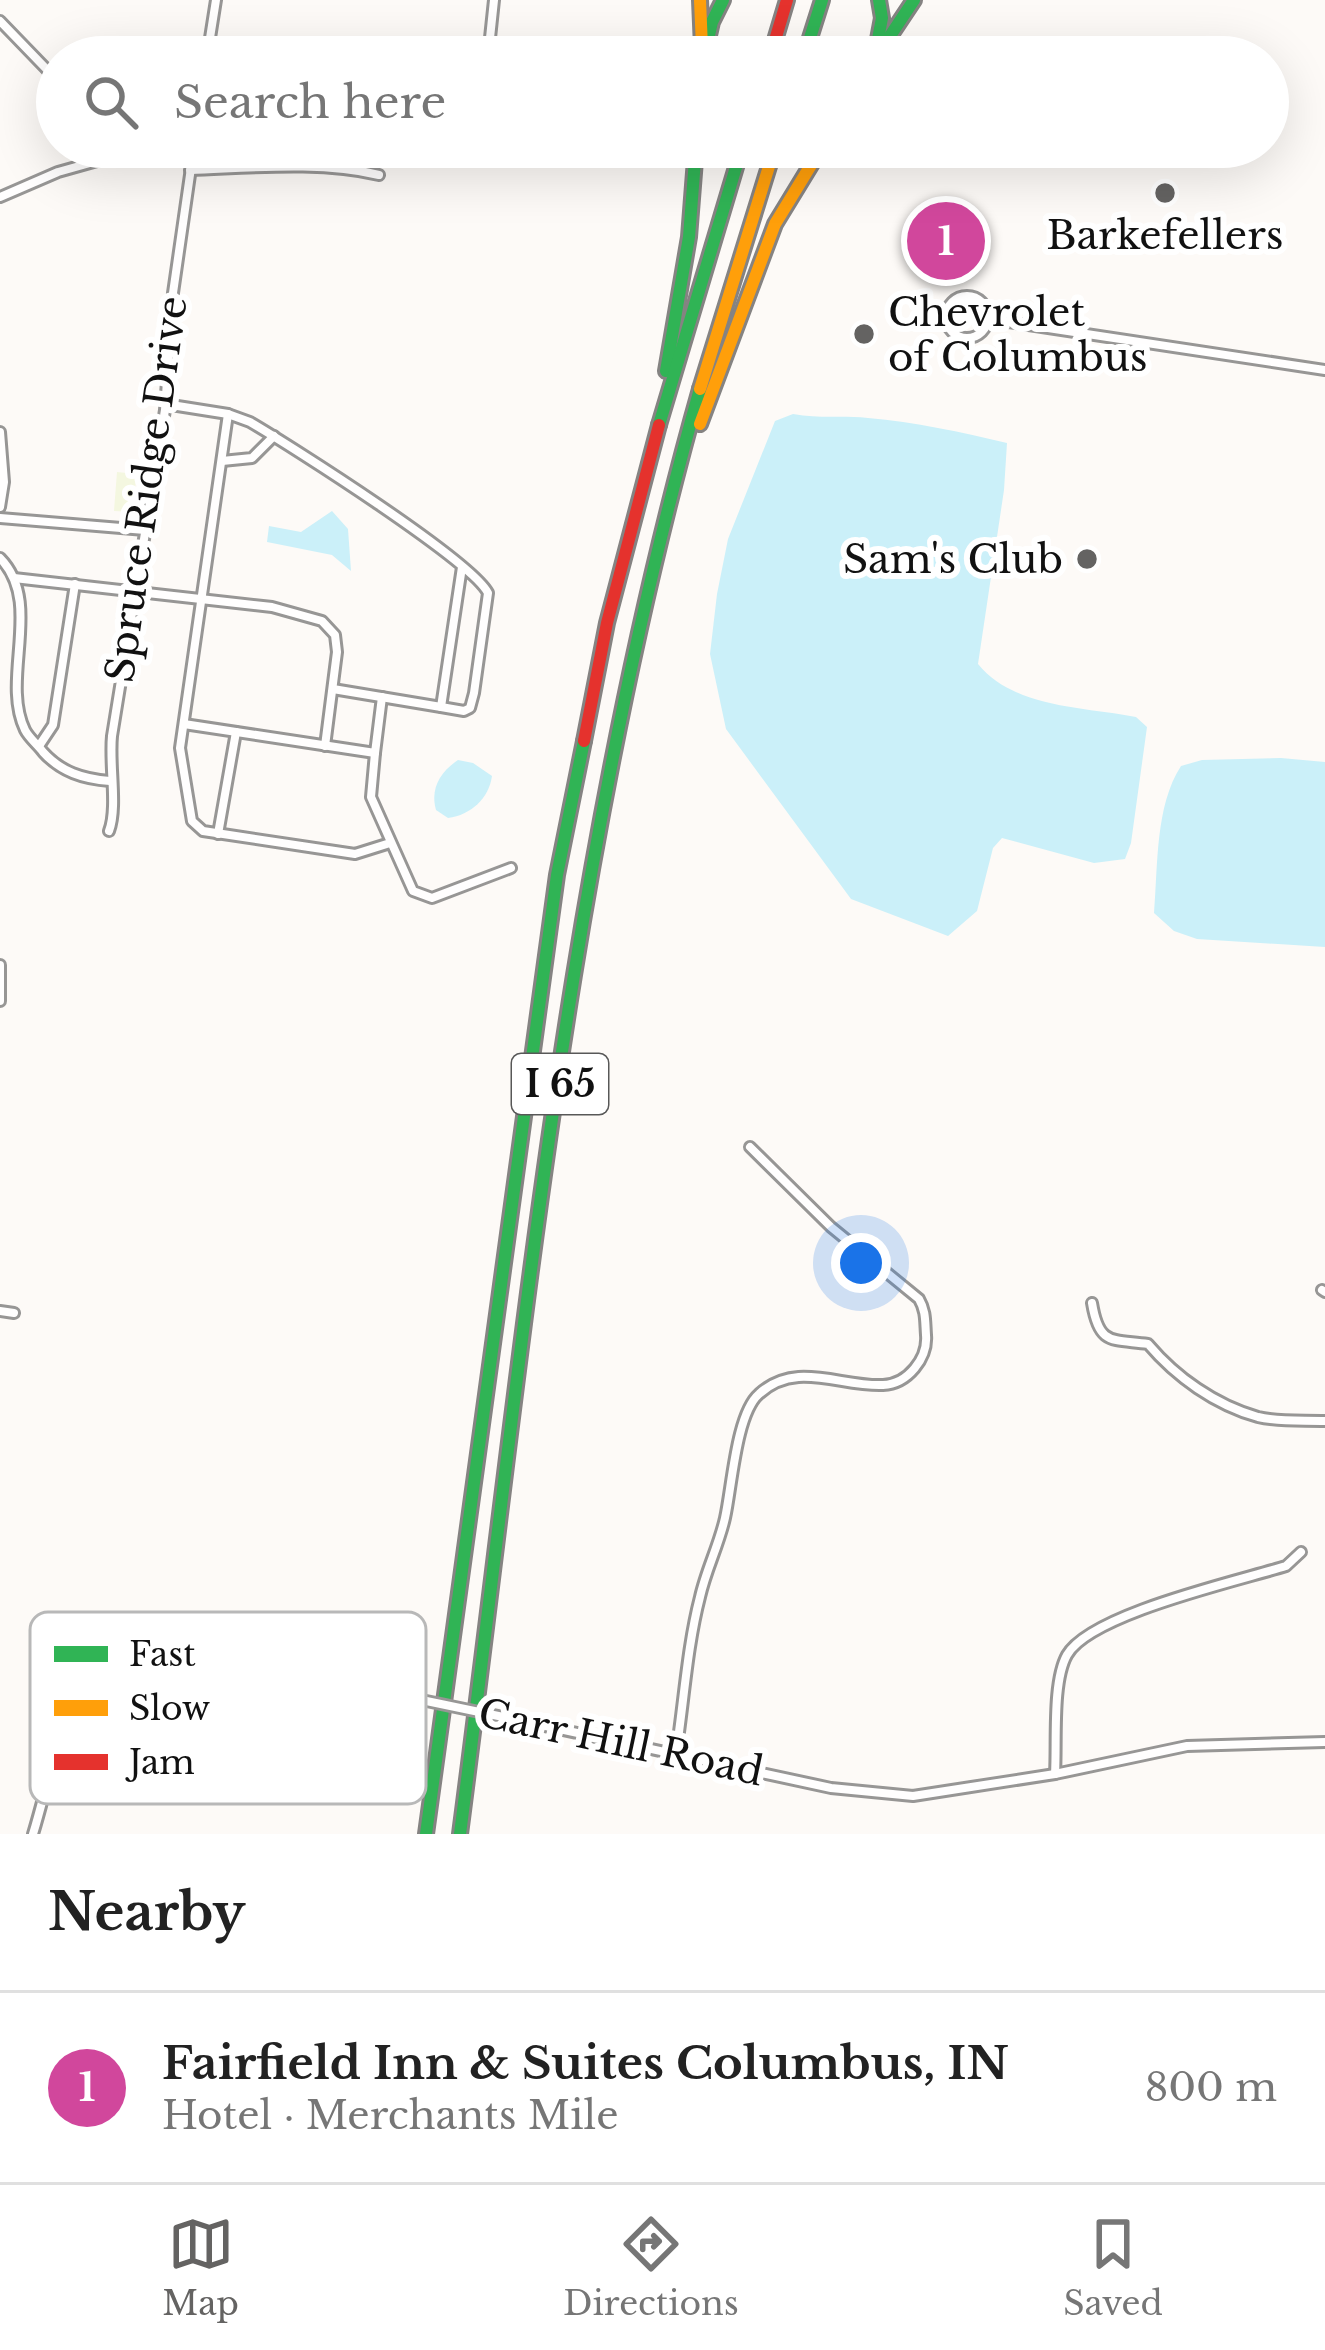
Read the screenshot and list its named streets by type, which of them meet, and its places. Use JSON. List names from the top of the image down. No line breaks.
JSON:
{"streets":{"highway":["I 65"],"street":["Spruce Ridge Drive","Carr Hill Road"]},"places":["Barkefellers","Chevrolet of Columbus","Sam's Club"],"legend":["Fast","Slow","Jam"],"page":{"search":"Search here","pins":"1","heading":"Nearby","list":[{"mark":"1","name":"Fairfield Inn & Suites Columbus, IN","note":"Hotel · Merchants Mile","value":"800 m"}],"nav":["Map","Directions","Saved"]}}
